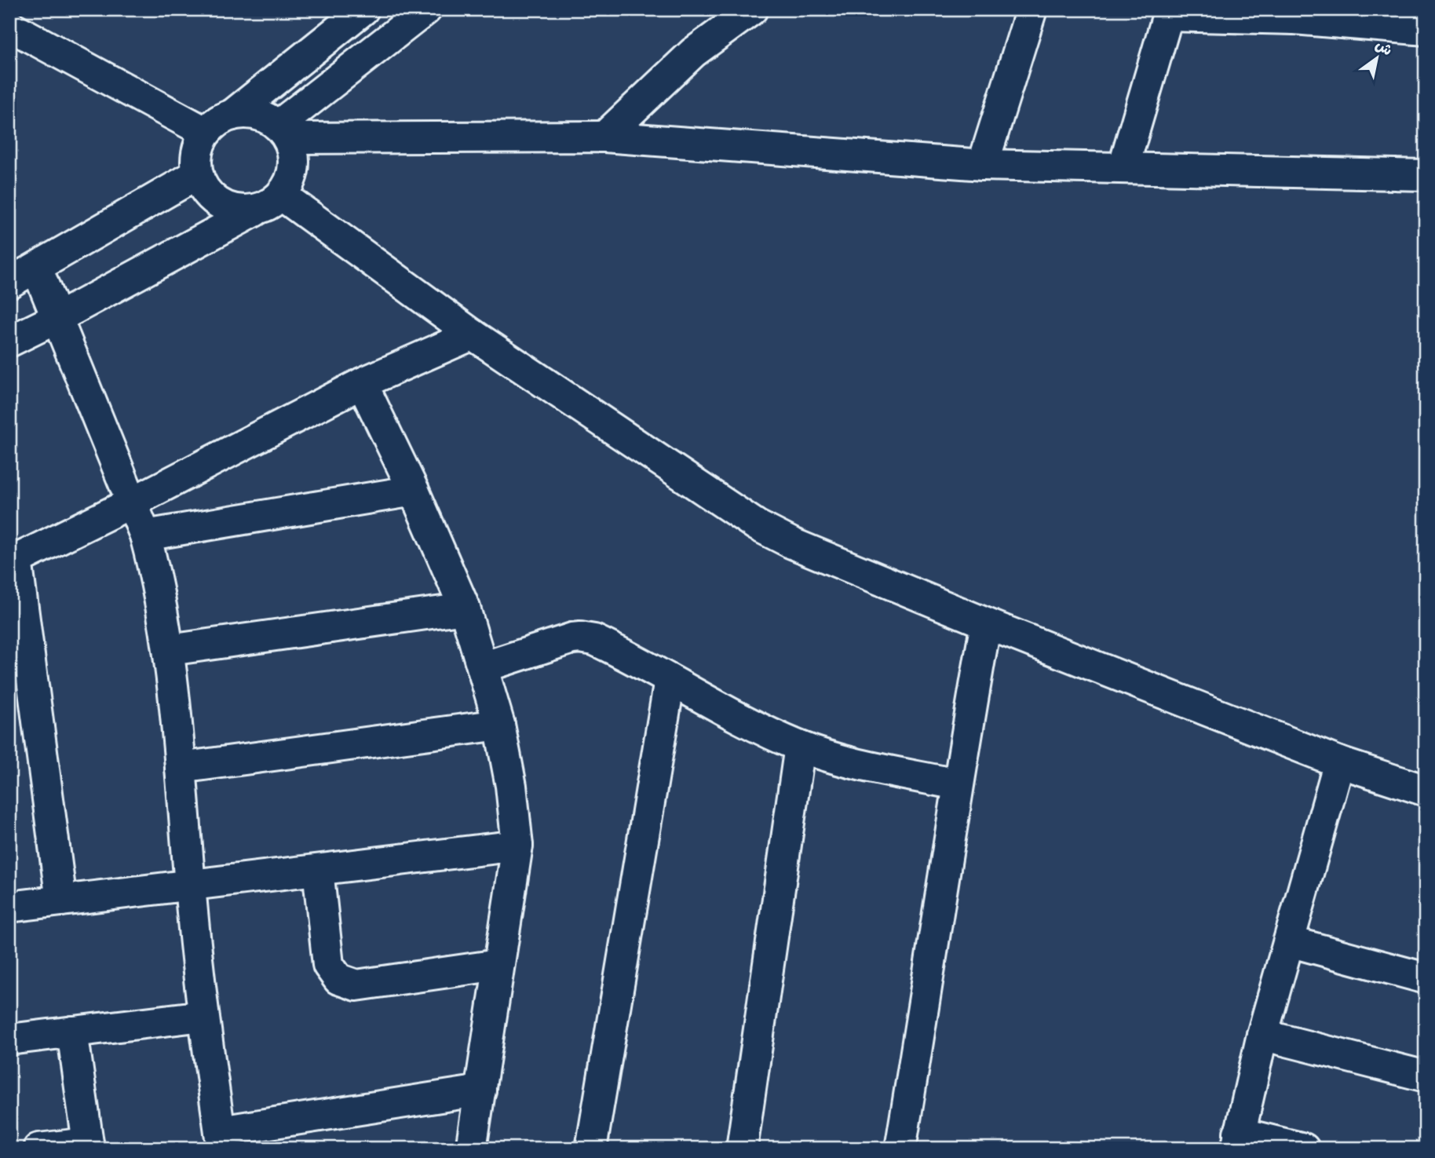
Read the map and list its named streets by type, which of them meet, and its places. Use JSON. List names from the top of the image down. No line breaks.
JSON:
{"north":"top right"}
